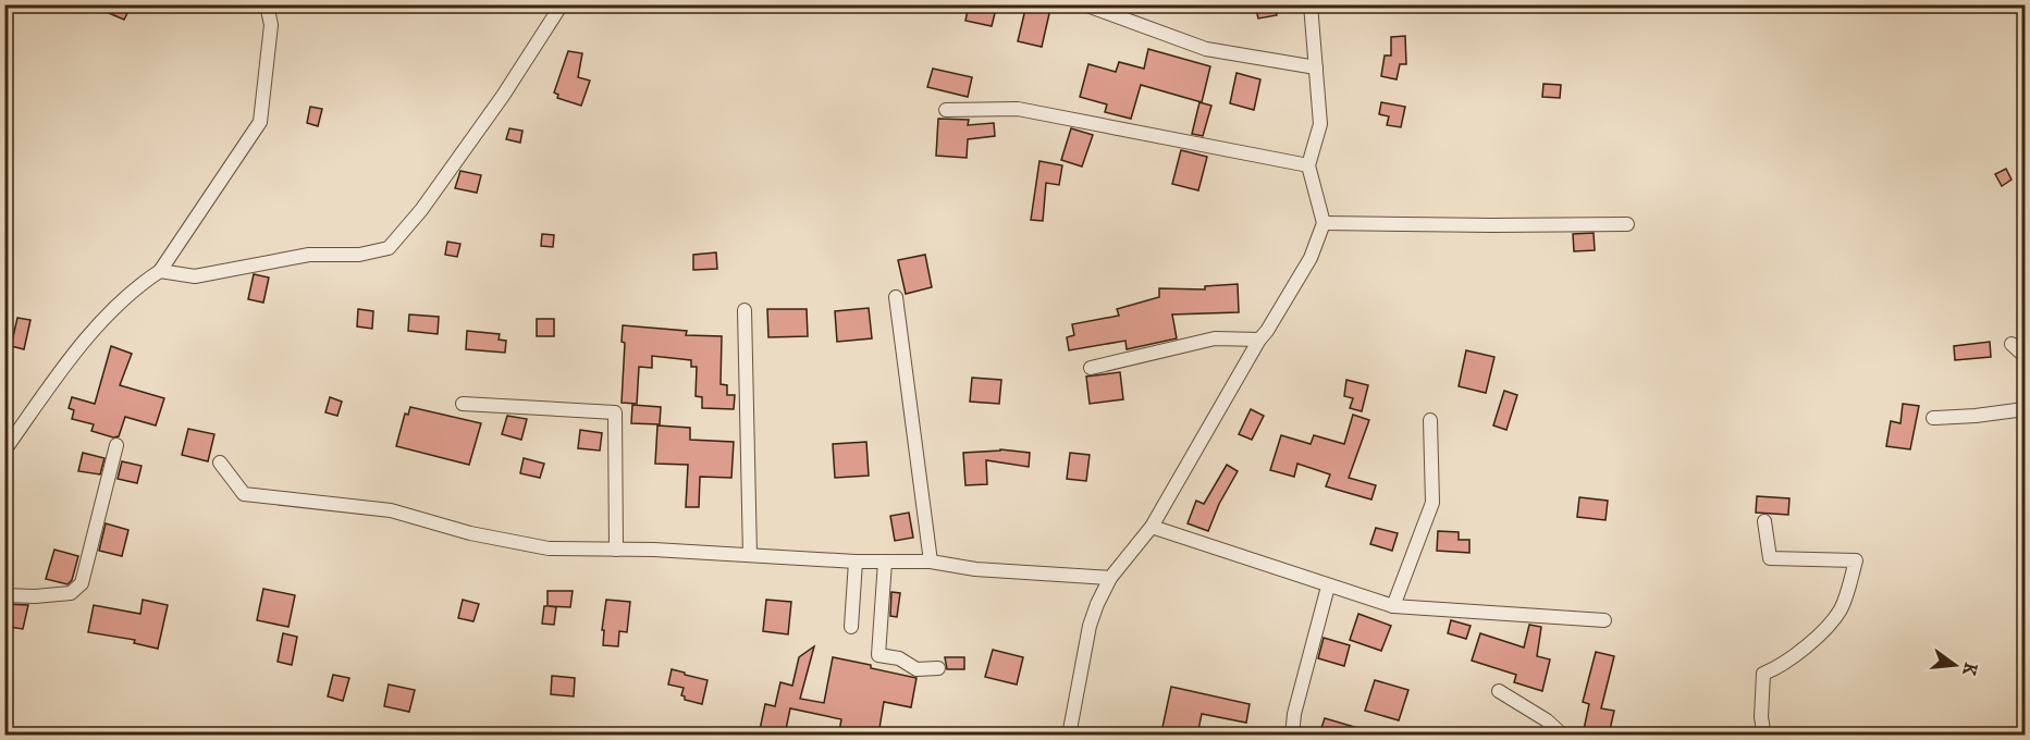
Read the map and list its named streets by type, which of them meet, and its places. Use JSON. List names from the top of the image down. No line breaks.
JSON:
{"north":"right"}
